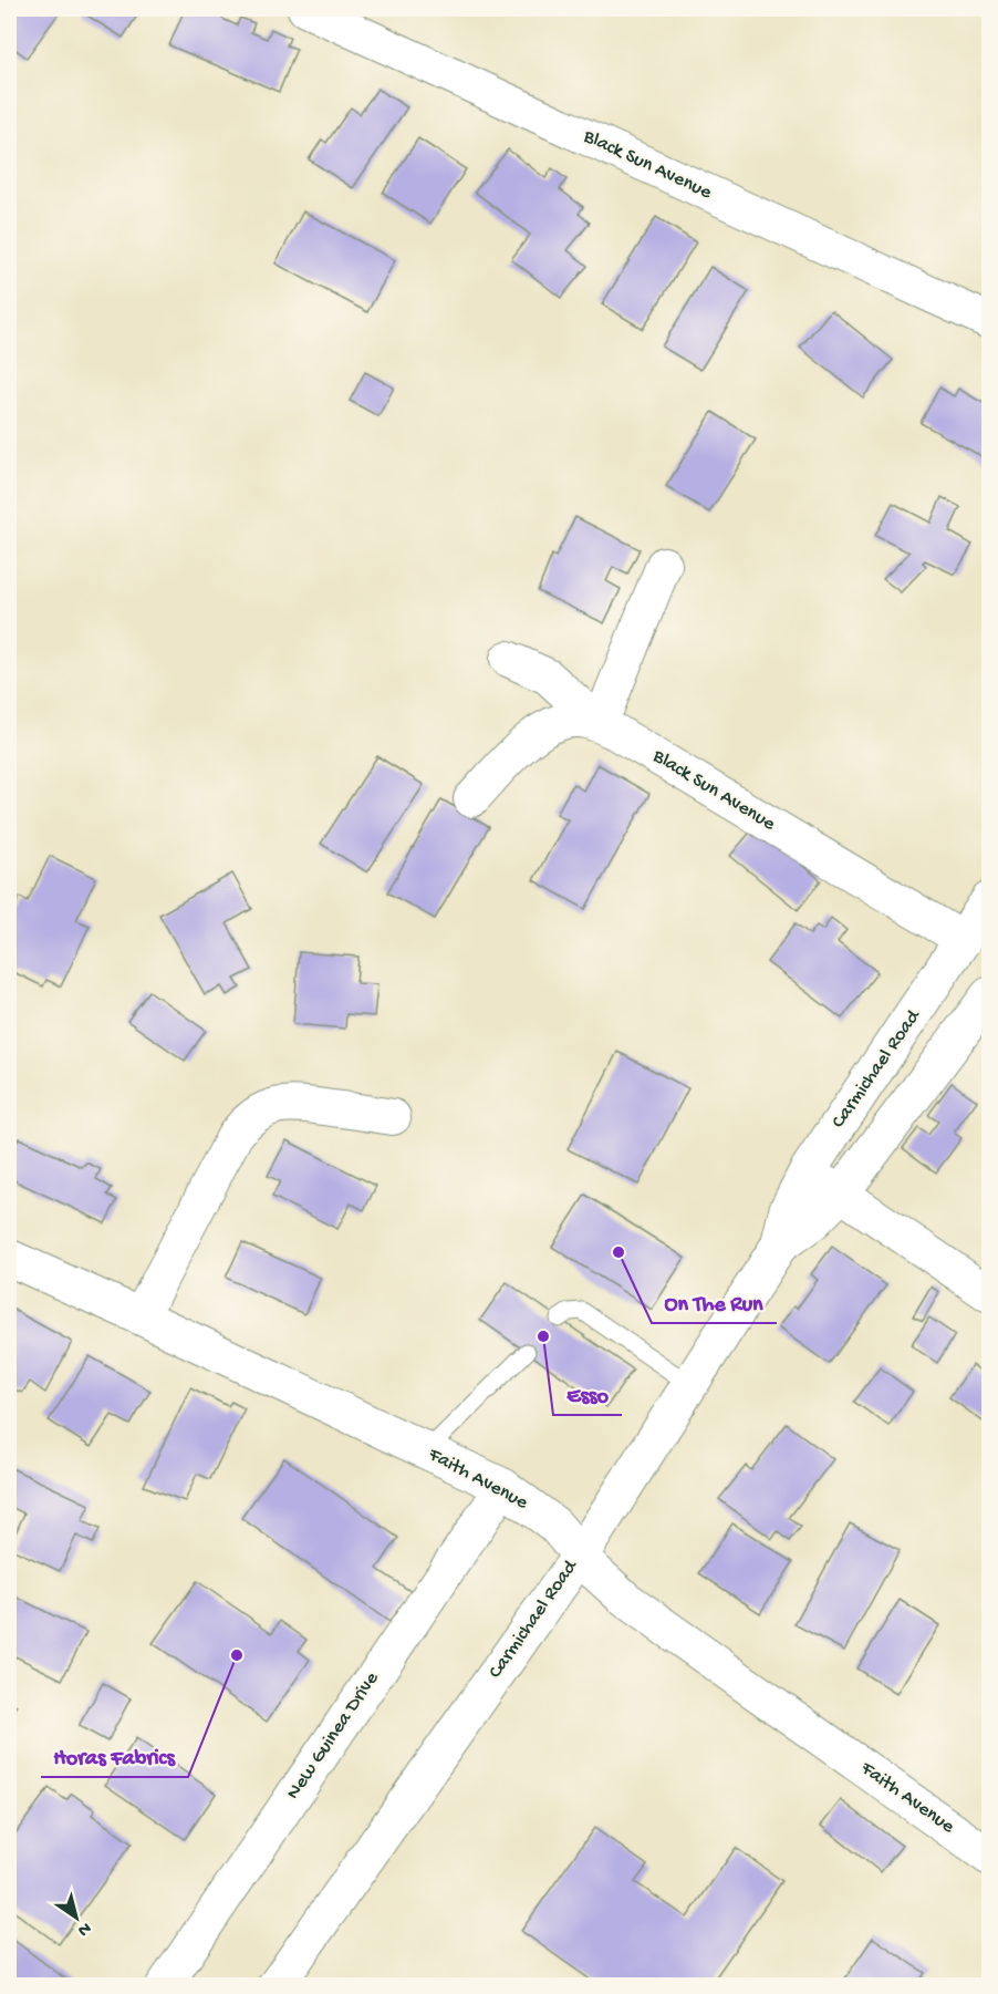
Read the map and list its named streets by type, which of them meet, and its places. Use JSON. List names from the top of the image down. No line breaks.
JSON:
{"streets":{"main road":["Carmichael Road","Faith Avenue"],"street":["Black Sun Avenue","New Guinea Drive"]},"crossings":[["Black Sun Avenue","Carmichael Road"],["Carmichael Road","Faith Avenue"],["Faith Avenue","New Guinea Drive"]],"places":["On The Run","Esso","Horas Fabrics"],"north":"bottom right"}
